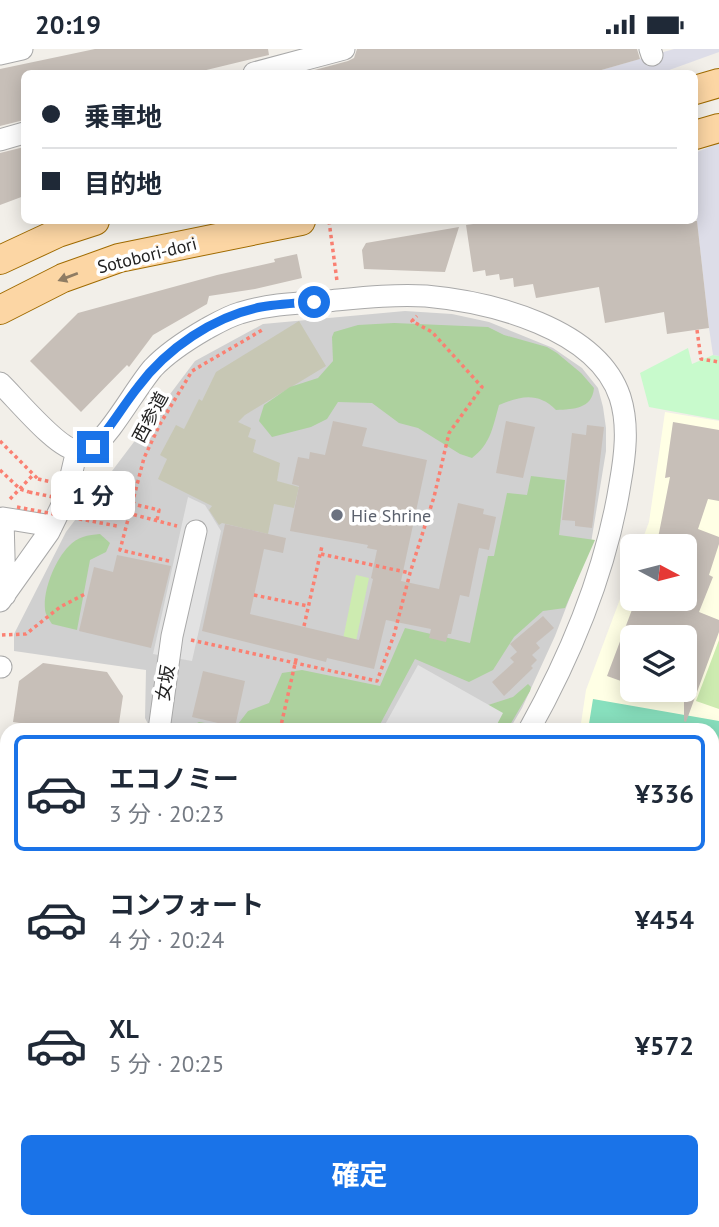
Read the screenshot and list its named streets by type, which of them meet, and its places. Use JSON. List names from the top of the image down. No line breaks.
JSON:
{"streets":{"main road":["Sotobori-dori"],"street":["女坂"],"path":["西参道"]},"places":["Hie Shrine"],"north":"right","page":{"status":"20:19","banner":["乗車地","目的地"],"bubble":"1 分","list":[{"name":"エコノミー","note":"3 分 · 20:23","value":"¥336"},{"name":"コンフォート","note":"4 分 · 20:24","value":"¥454"},{"name":"XL","note":"5 分 · 20:25","value":"¥572"}],"buttons":"確定"}}
